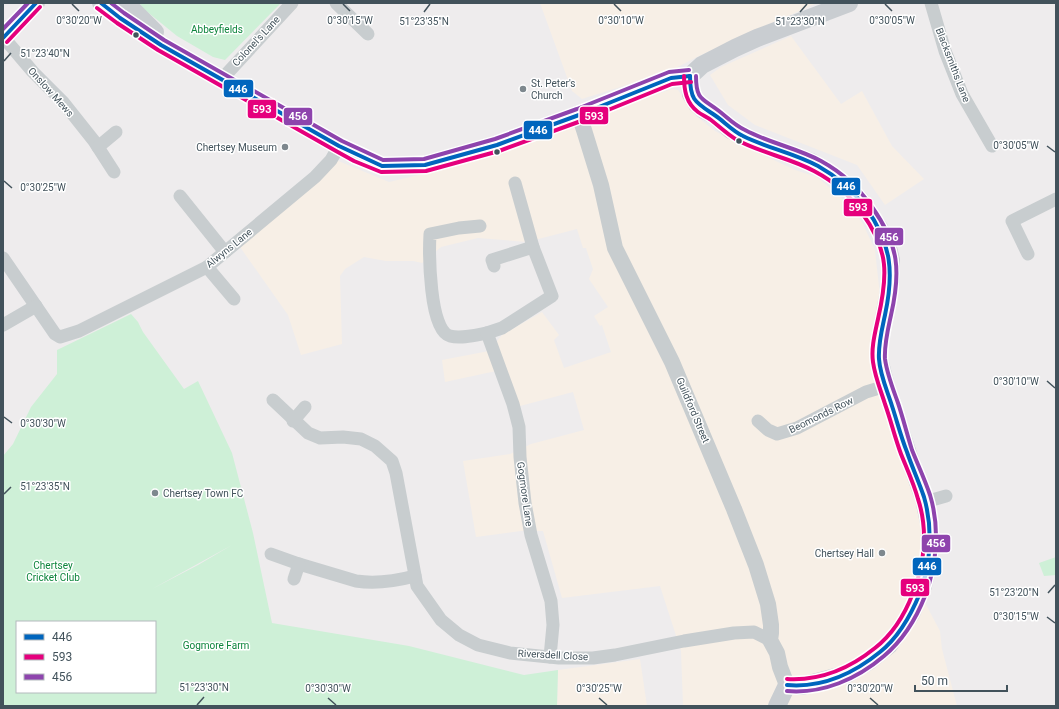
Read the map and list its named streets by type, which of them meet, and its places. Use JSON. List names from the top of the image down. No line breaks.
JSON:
{"streets":{"street":["Colonel's Lane","Blacksmiths Lane","Onslow Mews","Alwyns Lane","Guildford Street","Beomonds Row","Gogmore Lane","Riversdell Close"]},"crossings":[["Guildford Street","Riversdell Close"],["Gogmore Lane","Riversdell Close"]],"parks":["Abbeyfields","Chertsey Cricket Club","Gogmore Farm"],"places":["St. Peter's Church","Chertsey Museum","Chertsey Town FC","Chertsey Hall"],"lines":["transit line 446","transit line 456","transit line 593"],"legend":["446","593","456"],"scale_bar":"50 m","coordinates":["0°30'15\"W","0°30'10\"W","0°30'20\"W","0°30'05\"W","51°23'35\"N","51°23'30\"N","51°23'40\"N","0°30'25\"W","0°30'30\"W","51°23'20\"N"]}
